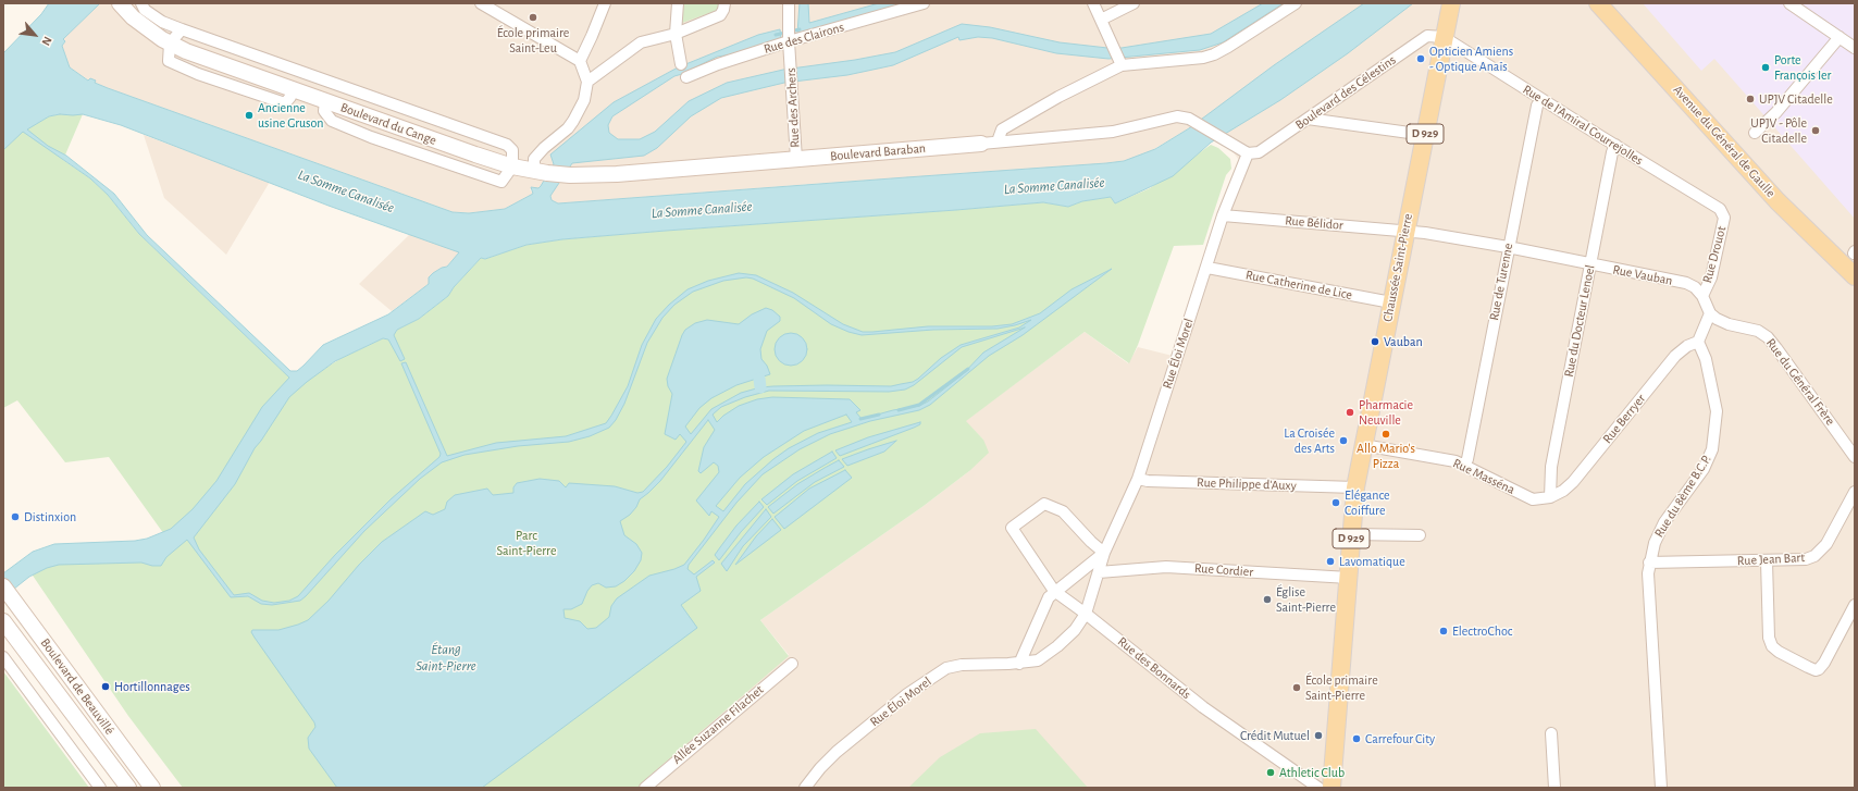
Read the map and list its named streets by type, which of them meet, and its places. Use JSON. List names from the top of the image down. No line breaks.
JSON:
{"streets":{"main road":["D 929","Avenue du Général de Gaulle","Chaussée Saint-Pierre"],"street":["Rue des Clairons","Boulevard des Célestins","Rue des Archers","Boulevard du Cange","Rue de l'Amiral Courrejolles","Boulevard Baraban","Rue Bélidor","Rue Drouot","Rue Vauban","Rue de Turenne","Rue Catherine de Lice","Rue du Docteur Lenoel","Rue Éloi Morel","Rue du Général Frère","Rue Berryer","Rue Masséna","Rue Philippe d'Auxy","Rue du 8ème B.C.P.","Rue Jean Bart","Rue Cordier","Rue des Bonnards","Boulevard de Beauvillé","Allée Suzanne Filachet"]},"crossings":[["Rue des Clairons","Rue des Archers"],["Boulevard des Célestins","Rue de l'Amiral Courrejolles"],["Boulevard des Célestins","Boulevard Baraban"],["Boulevard des Célestins","Chaussée Saint-Pierre"],["Boulevard des Célestins","Rue Éloi Morel"],["Rue des Archers","Boulevard Baraban"],["Boulevard du Cange","Boulevard Baraban"],["Rue de l'Amiral Courrejolles","Rue Drouot"],["Rue de l'Amiral Courrejolles","Chaussée Saint-Pierre"],["Rue de l'Amiral Courrejolles","Rue de Turenne"],["Rue de l'Amiral Courrejolles","Rue du Docteur Lenoel"],["Boulevard Baraban","Rue Éloi Morel"],["Rue Bélidor","Chaussée Saint-Pierre"],["Rue Bélidor","Rue Vauban"],["Rue Bélidor","Rue Éloi Morel"],["Rue Drouot","Rue Vauban"],["Chaussée Saint-Pierre","Rue Vauban"],["Chaussée Saint-Pierre","Rue Catherine de Lice"],["Chaussée Saint-Pierre","Rue Masséna"],["Chaussée Saint-Pierre","Rue Philippe d'Auxy"],["Chaussée Saint-Pierre","Rue Cordier"],["Rue Vauban","Rue de Turenne"],["Rue Vauban","Rue du Docteur Lenoel"],["Rue Vauban","Rue du Général Frère"],["Rue de Turenne","Rue Masséna"],["Rue Catherine de Lice","Rue Éloi Morel"],["Rue du Docteur Lenoel","Rue Berryer"],["Rue du Docteur Lenoel","Rue Masséna"],["Rue Éloi Morel","Rue Philippe d'Auxy"],["Rue Éloi Morel","Rue Cordier"],["Rue Éloi Morel","Rue des Bonnards"],["Rue Berryer","Rue Masséna"],["Rue Berryer","Rue du 8ème B.C.P."],["Rue du 8ème B.C.P.","Rue Jean Bart"]],"water":["La Somme Canalisée","Étang Saint-Pierre"],"parks":["Parc Saint-Pierre"],"places":["École primaire Saint-Leu","Opticien Amiens - Optique Anaïs","Porte François Ier","UPJV Citadelle","Ancienne usine Gruson","UPJV - Pôle Citadelle","Vauban","Pharmacie Neuville","Allo Mario's Pizza","La Croisée des Arts","Elégance Coiffure","Distinxion","Lavomatique","Église Saint-Pierre","ElectroChoc","Hortillonnages","École primaire Saint-Pierre","Crédit Mutuel","Carrefour City","Athletic Club"],"north":"bottom right"}
